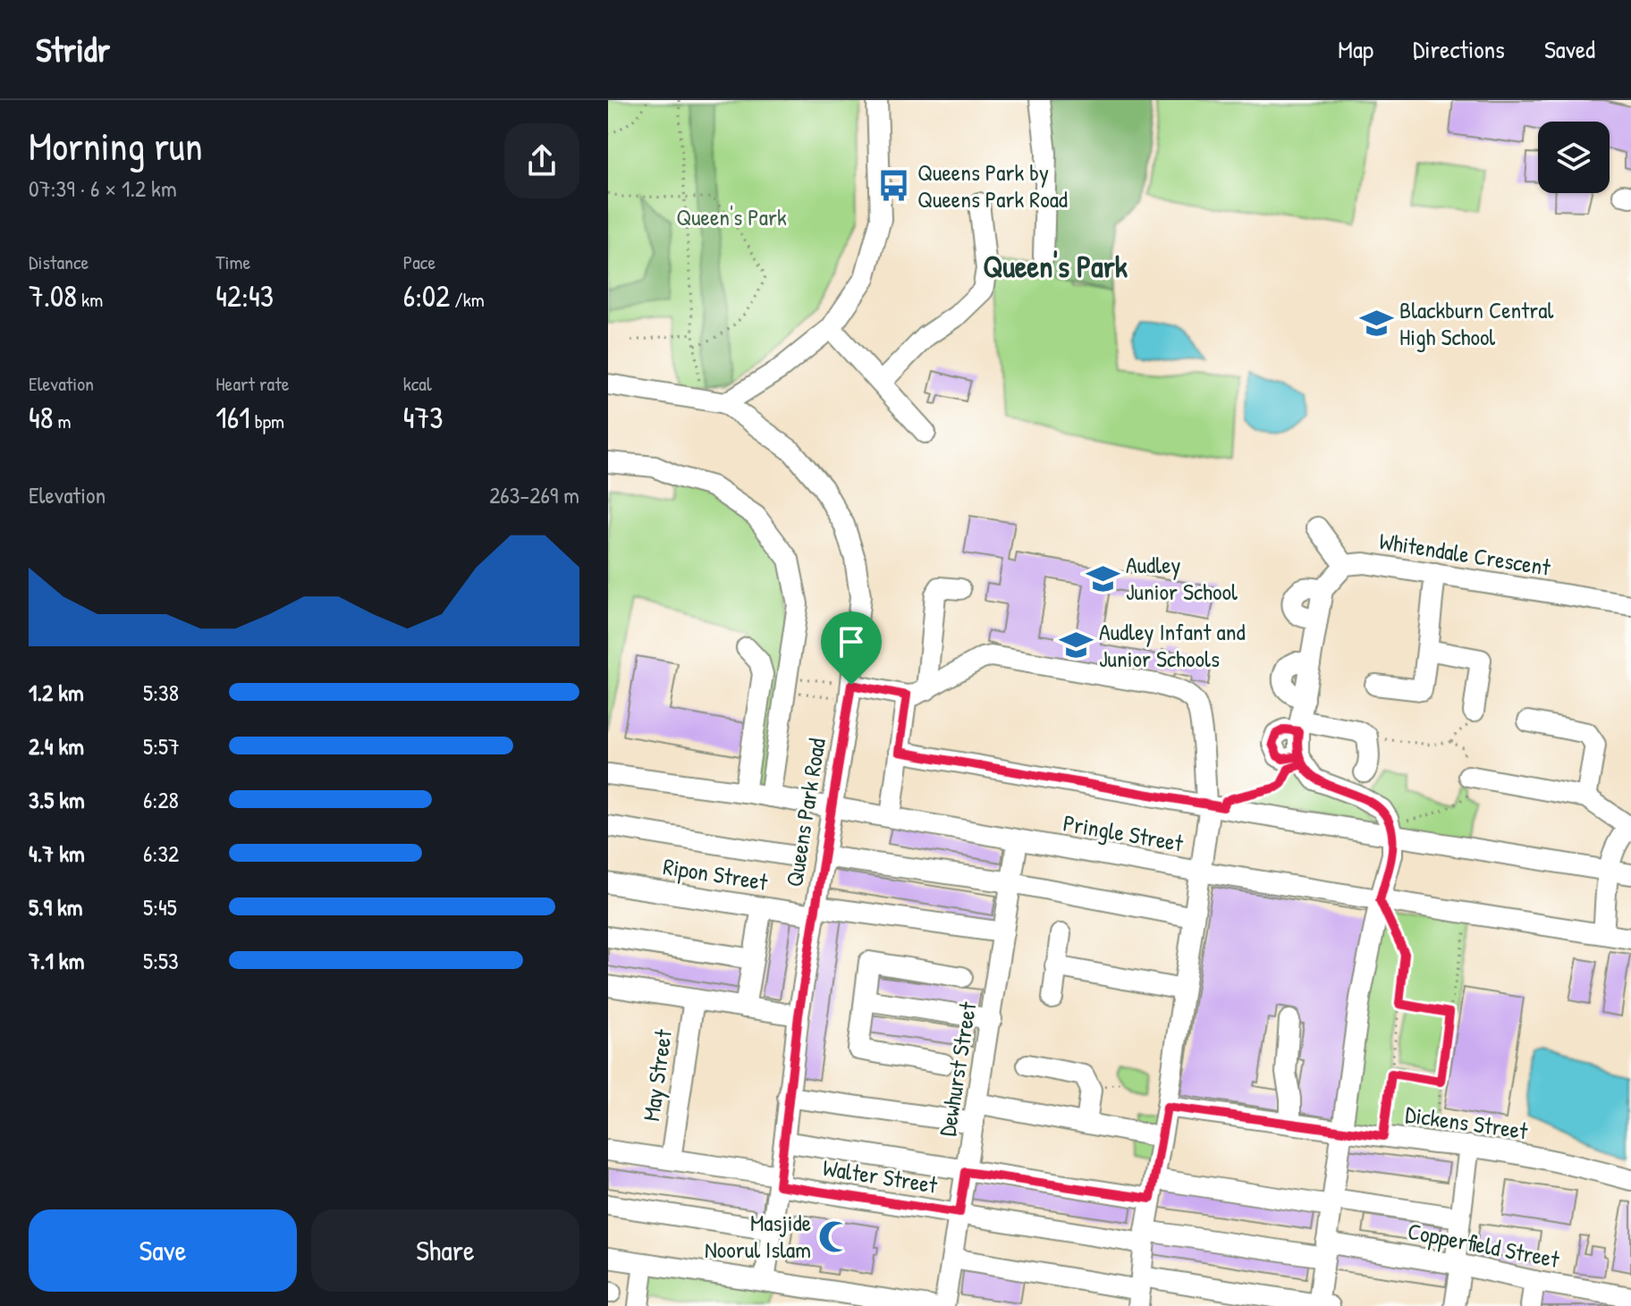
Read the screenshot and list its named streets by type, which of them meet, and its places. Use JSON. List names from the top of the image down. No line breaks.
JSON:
{"streets":{"street":["Whitendale Crescent","Queens Park Road","Pringle Street","Ripon Street","Dewhurst Street","May Street","Dickens Street","Walter Street","Copperfield Street"]},"crossings":[["Queens Park Road","Pringle Street"],["Queens Park Road","Ripon Street"],["Queens Park Road","Walter Street"],["Pringle Street","Dewhurst Street"],["Ripon Street","Dewhurst Street"],["Dewhurst Street","Walter Street"],["May Street","Walter Street"],["Walter Street","Copperfield Street"]],"districts":["Queen's Park"],"parks":["Queen's Park"],"places":{"bus stop":["Queens Park by Queens Park Road"],"school or university":["Blackburn Central High School","Audley Junior School","Audley Infant and Junior Schools"],"mosque":["Masjide Noorul Islam"]},"page":{"header":"Stridr","nav":["Map","Directions","Saved"],"heading":["Morning run","07:39 · 6 × 1.2 km"],"stats":[["Distance","7.08 km"],["Time","42:43"],["Pace","6:02 /km"],["Elevation","48 m"],["Heart rate","161 bpm"],["kcal","473"]],"chart":["Elevation","263–269 m"],"list":[{"name":"1.2 km","note":"5:38"},{"name":"2.4 km","note":"5:57"},{"name":"3.5 km","note":"6:28"},{"name":"4.7 km","note":"6:32"},{"name":"5.9 km","note":"5:45"},{"name":"7.1 km","note":"5:53"}],"buttons":["Save","Share"]}}
